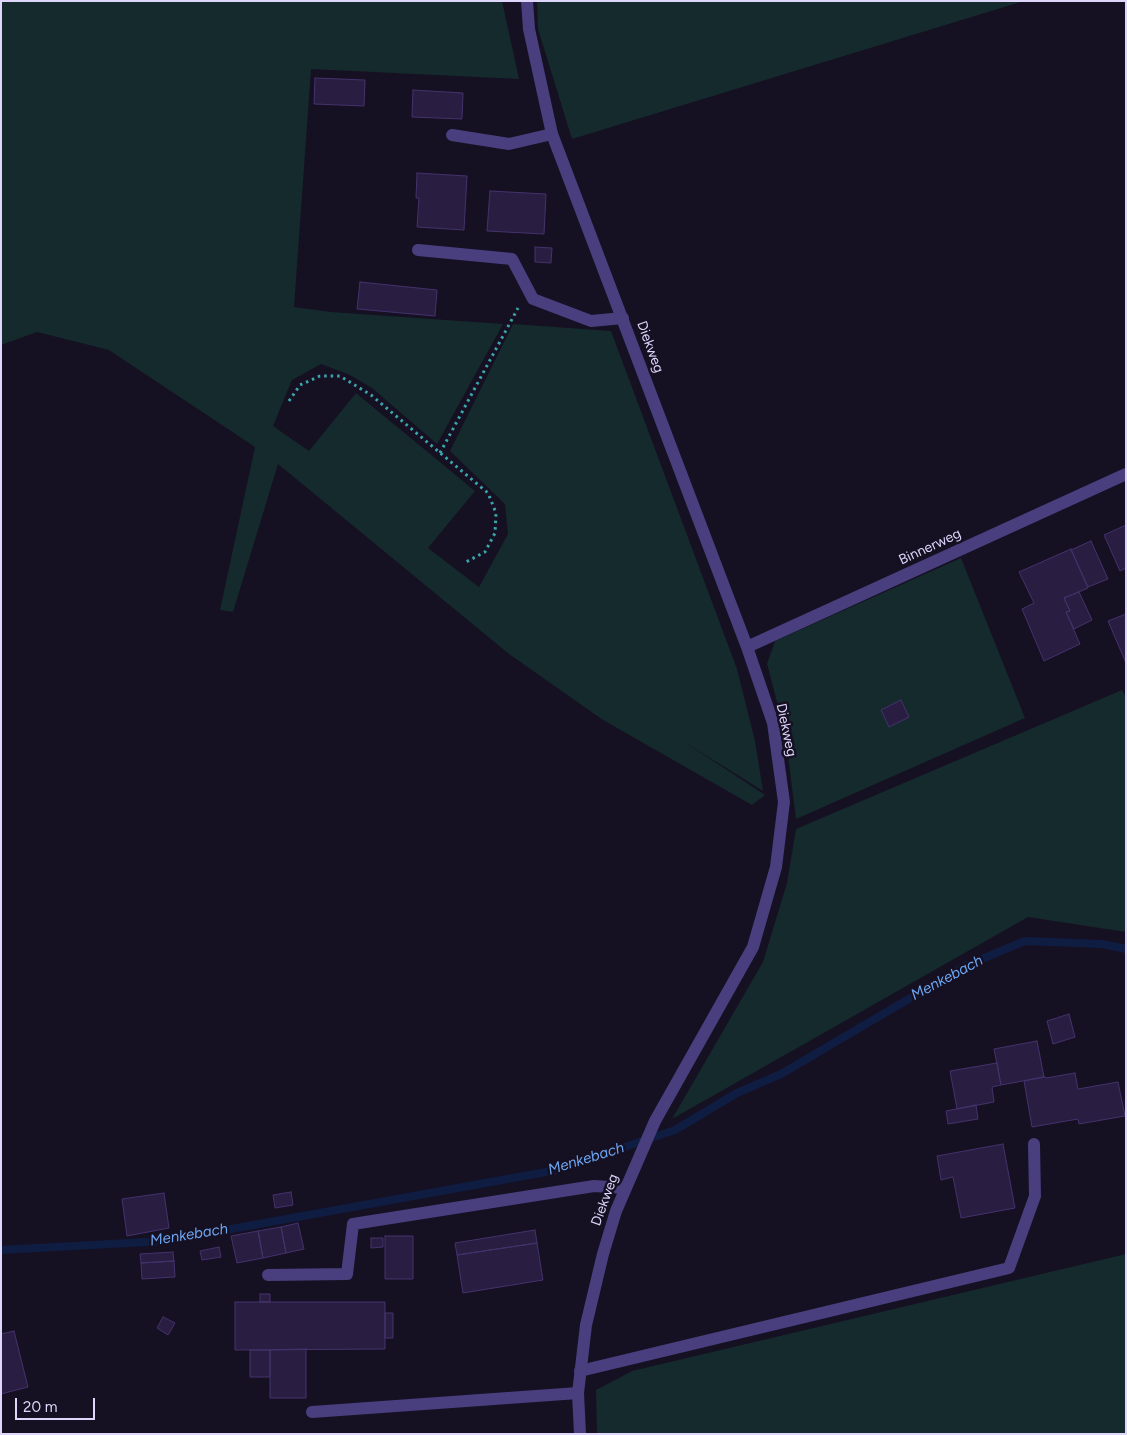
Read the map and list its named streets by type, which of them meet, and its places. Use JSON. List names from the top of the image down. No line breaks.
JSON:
{"streets":{"street":["Diekweg","Binnerweg"]},"crossings":[["Diekweg","Binnerweg"]],"water":["Menkebach"],"scale_bar":"20 m"}
